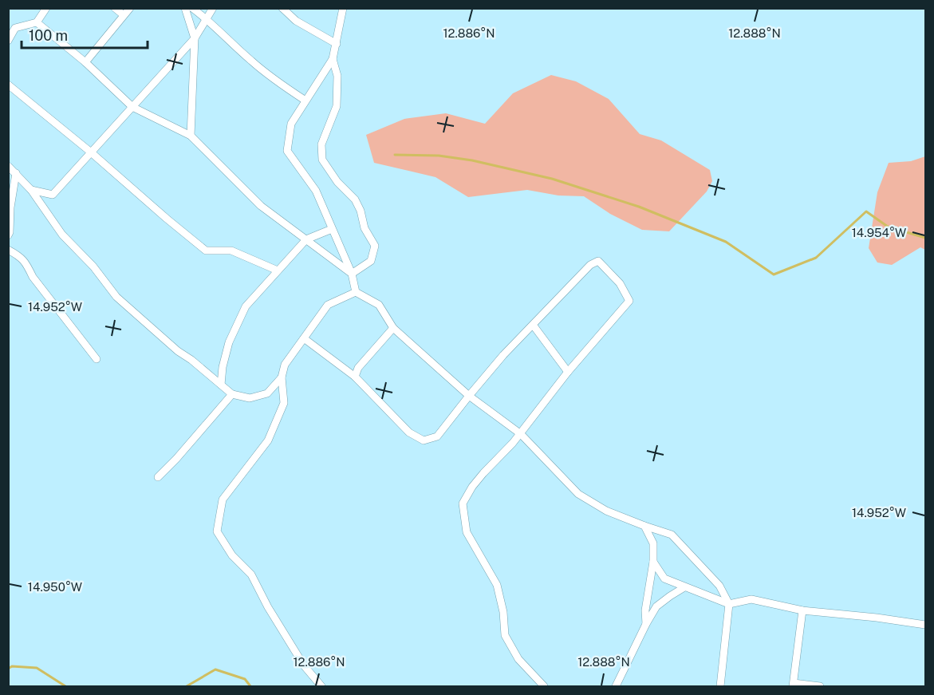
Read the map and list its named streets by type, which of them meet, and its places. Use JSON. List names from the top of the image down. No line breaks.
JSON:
{"scale_bar":"100 m","coordinates":["12.886°N","12.888°N","14.954°W","14.952°W","14.950°W"]}
